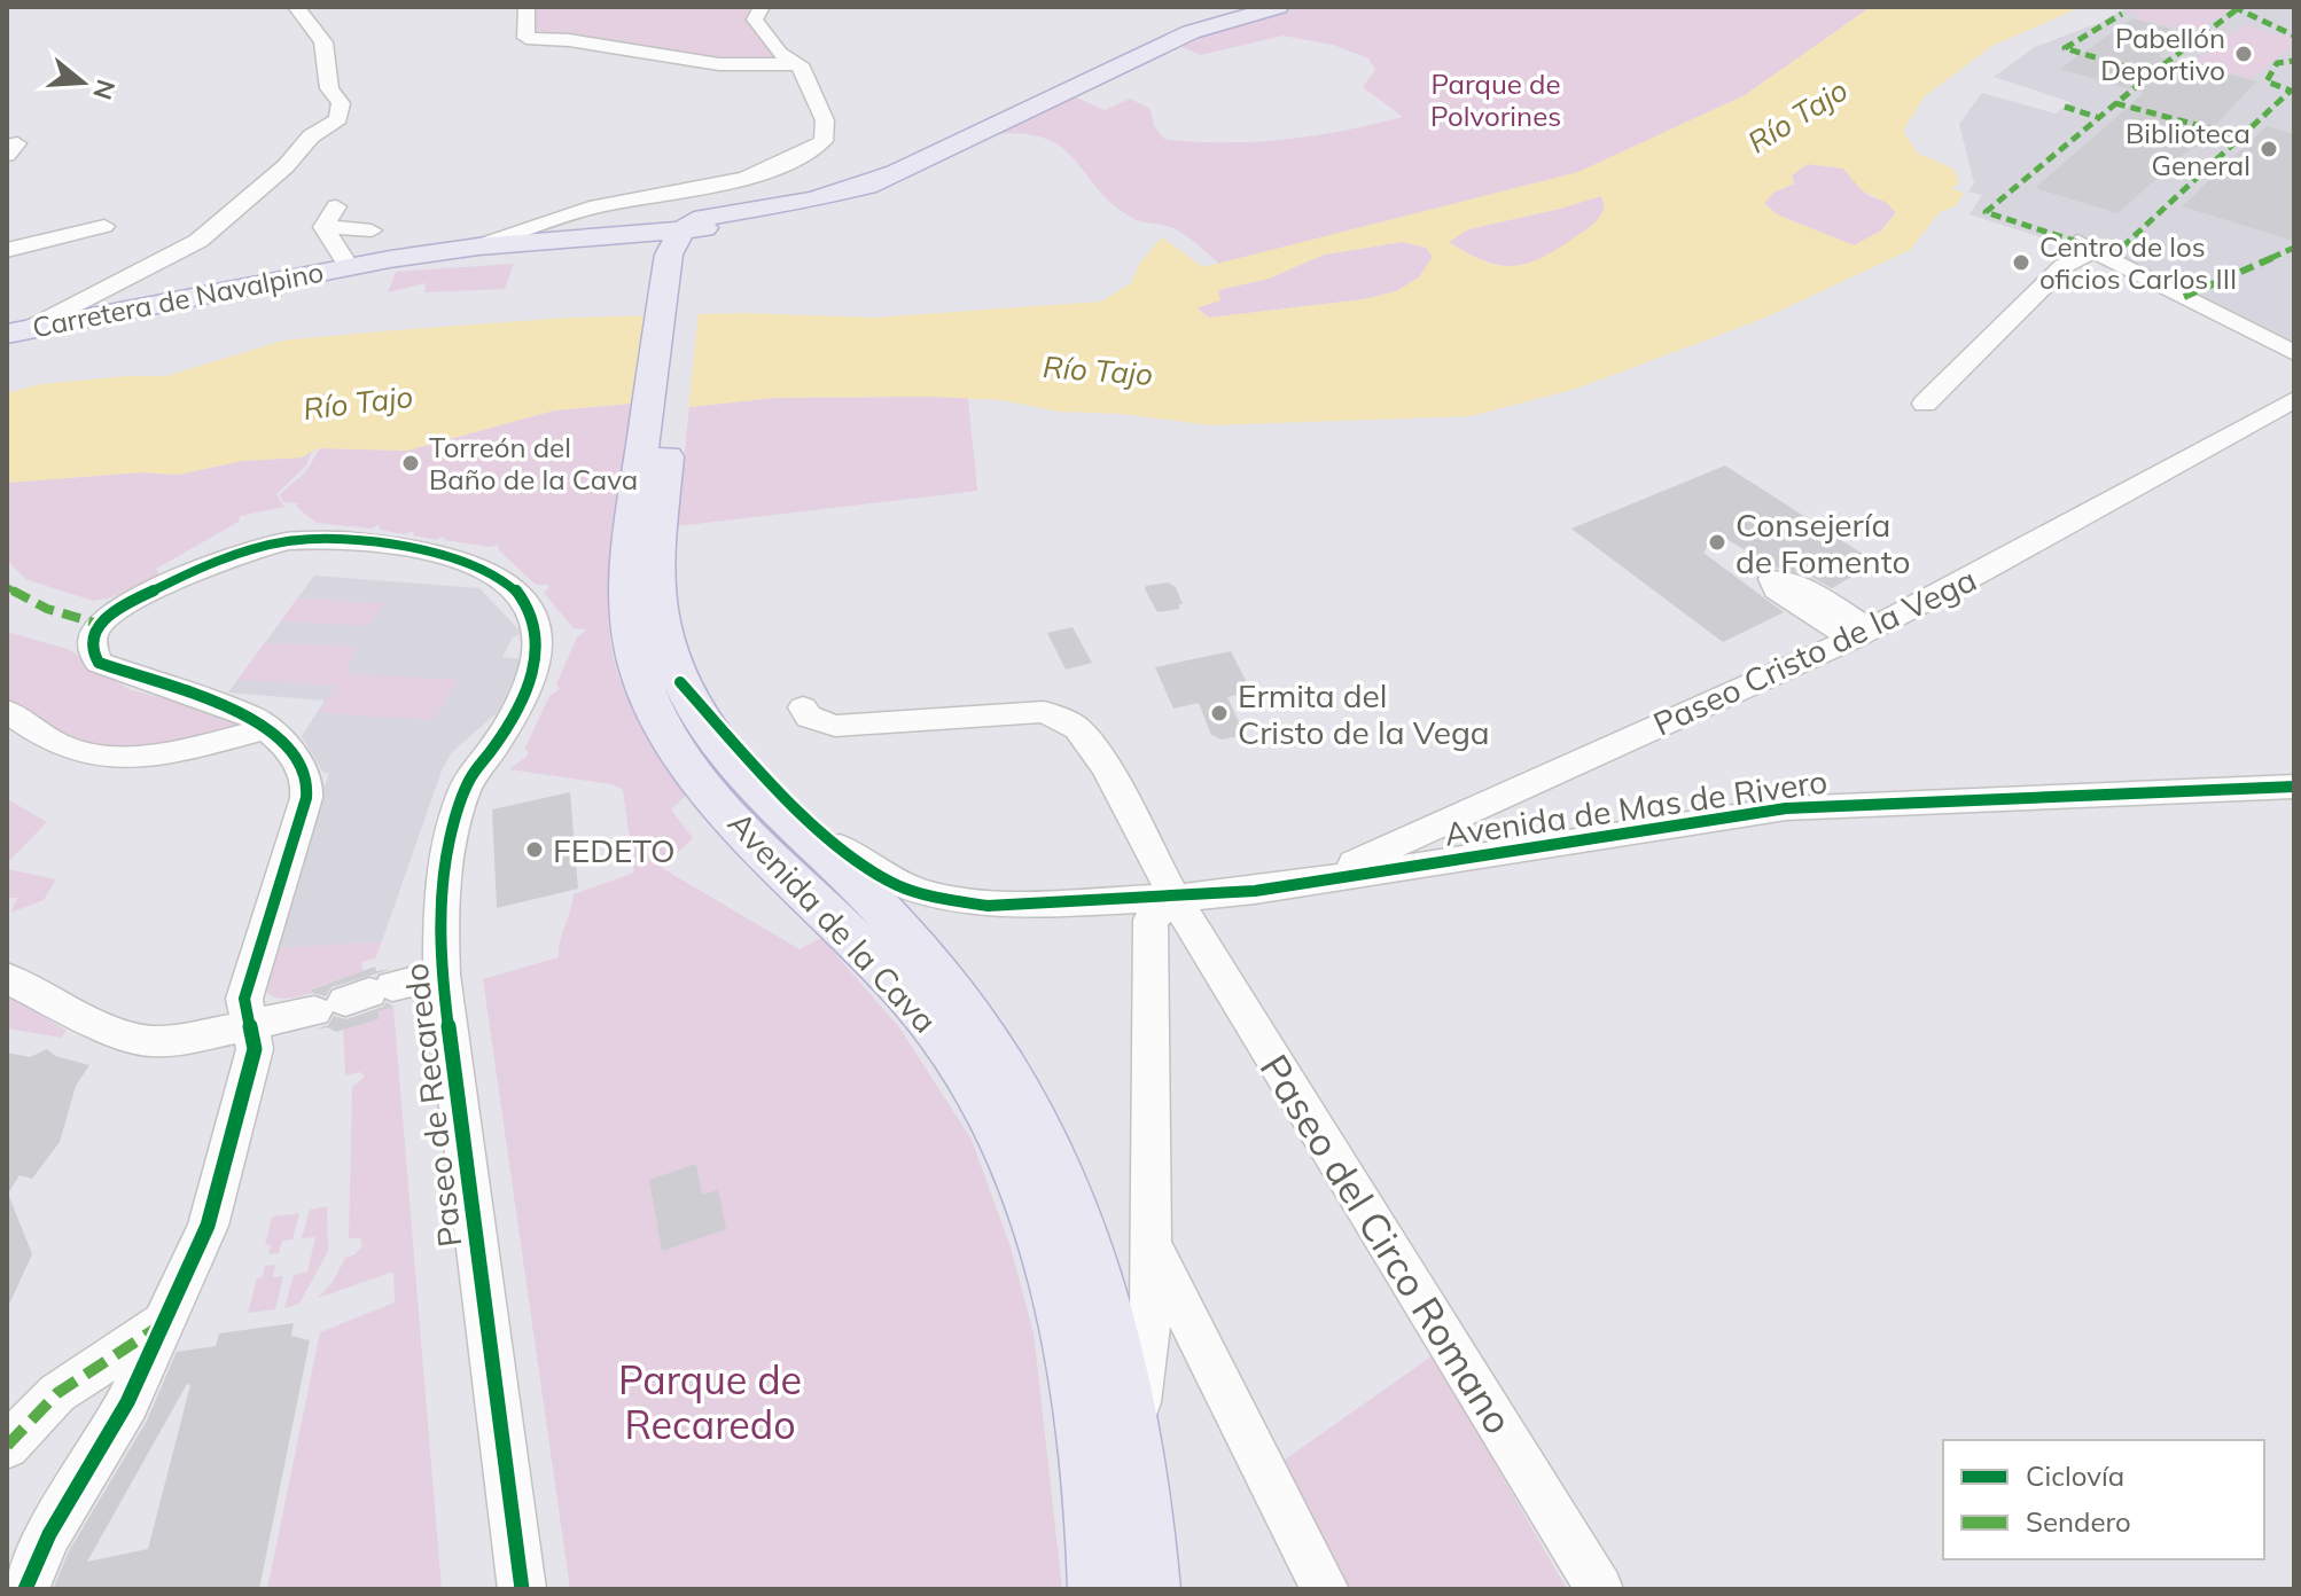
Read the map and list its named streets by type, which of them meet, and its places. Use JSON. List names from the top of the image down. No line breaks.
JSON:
{"streets":{"main road":["Carretera de Navalpino","Avenida de la Cava"],"street":["Paseo Cristo de la Vega","Avenida de Mas de Rivero","Paseo de Recaredo","Paseo del Circo Romano"]},"crossings":[["Paseo Cristo de la Vega","Avenida de Mas de Rivero"],["Avenida de Mas de Rivero","Avenida de la Cava"],["Avenida de Mas de Rivero","Paseo del Circo Romano"]],"water":["Río Tajo"],"parks":["Parque de Polvorines","Parque de Recaredo"],"places":["Pabellón Deportivo","Biblioteca General","Centro de los oficios Carlos III","Torreón del Baño de la Cava","Consejería de Fomento","Ermita del Cristo de la Vega","FEDETO"],"legend":["Ciclovía","Sendero"],"north":"right"}
